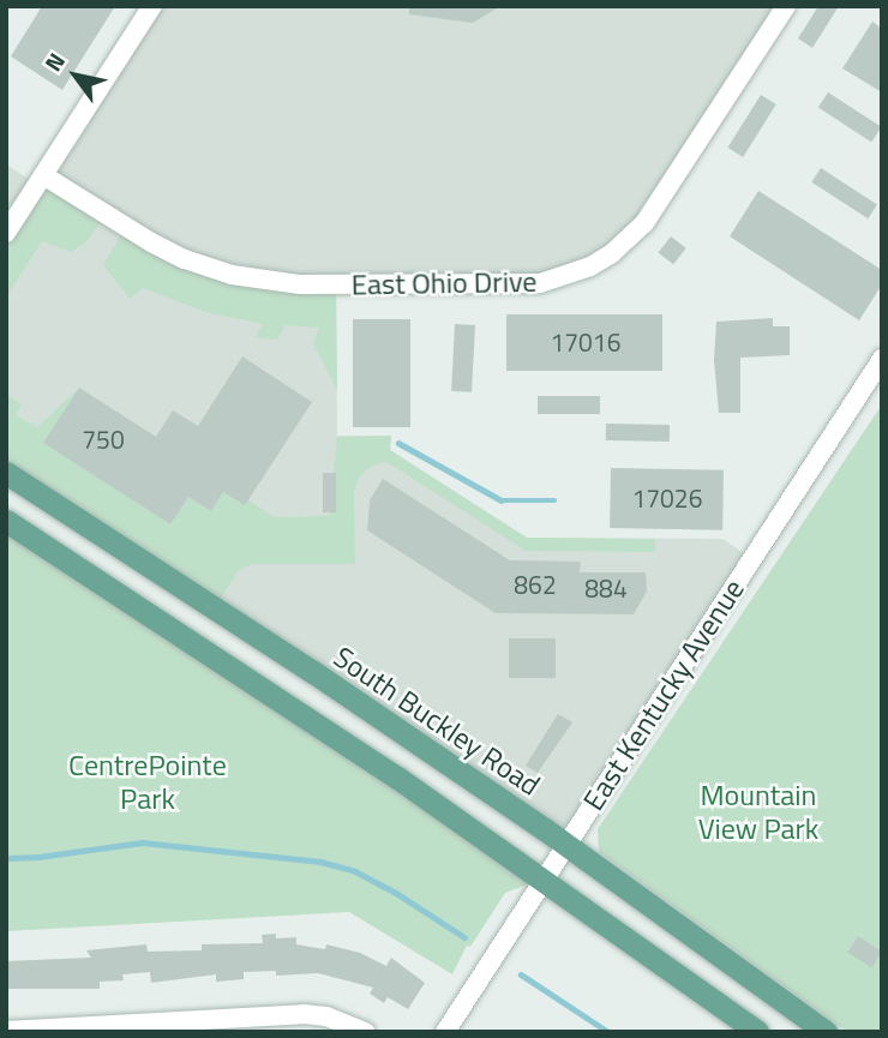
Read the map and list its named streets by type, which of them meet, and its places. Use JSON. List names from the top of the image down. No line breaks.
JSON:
{"streets":{"main road":["South Buckley Road"],"street":["East Ohio Drive","East Kentucky Avenue"]},"crossings":[["East Kentucky Avenue","South Buckley Road"]],"parks":["CentrePointe Park","Mountain View Park"],"house_numbers":["17016","750","17026","862","884"],"north":"top left"}
